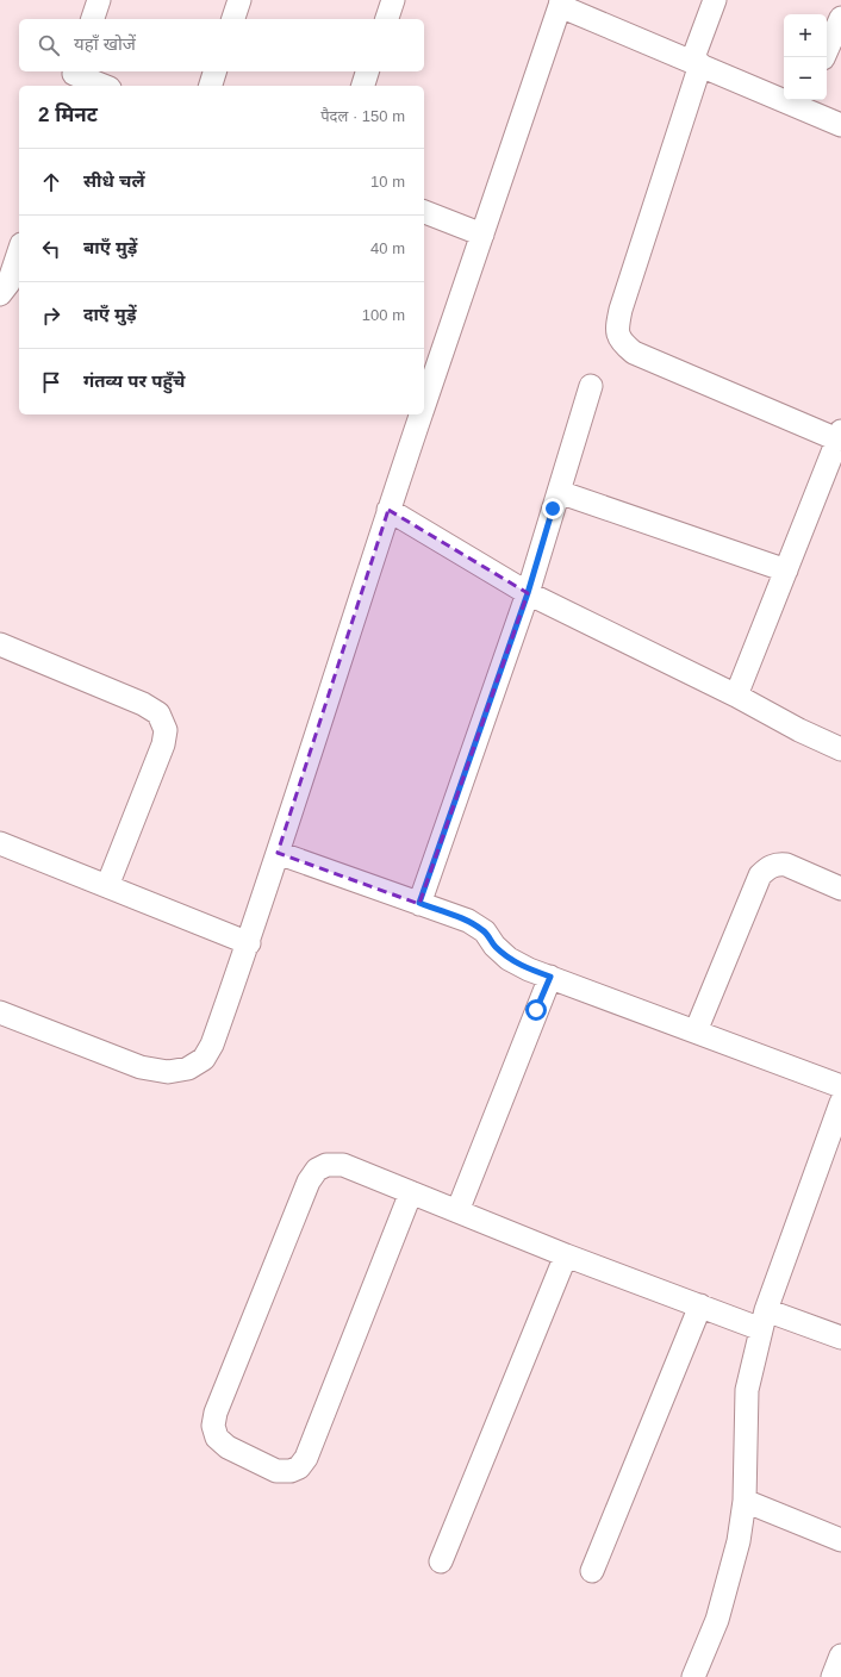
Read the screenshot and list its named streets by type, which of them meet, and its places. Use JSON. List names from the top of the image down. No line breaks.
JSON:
{"page":{"map_buttons":["+","−"],"search":"यहाँ खोजें","heading":["2 मिनट","पैदल · 150 m"],"list":[["सीधे चलें","10 m"],["बाएँ मुड़ें","40 m"],["दाएँ मुड़ें","100 m"],"गंतव्य पर पहुँचे"]}}
